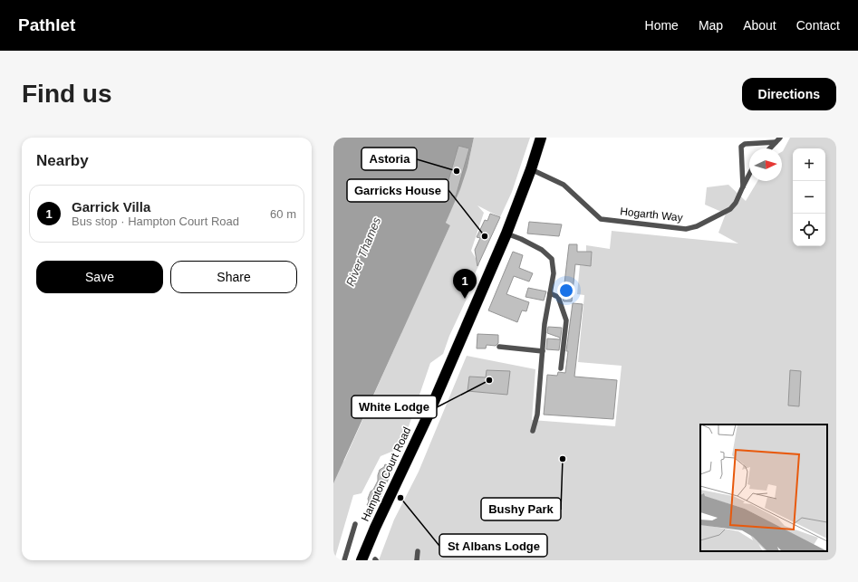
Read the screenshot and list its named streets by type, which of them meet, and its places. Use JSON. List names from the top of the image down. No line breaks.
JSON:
{"streets":{"highway":["Hampton Court Road"],"lane":["Hogarth Way"]},"crossings":[["Hogarth Way","Hampton Court Road"]],"water":["River Thames"],"places":["Astoria","Garricks House","White Lodge","Bushy Park","St Albans Lodge"],"north":"right","page":{"header":"Pathlet","nav":["Home","Map","About","Contact"],"buttons":["Directions",["Save","Share"]],"title":"Find us","heading":"Nearby","map_buttons":["+","−"],"list":[{"mark":"1","name":"Garrick Villa","note":"Bus stop · Hampton Court Road","value":"60 m"}],"pins":"1"}}
